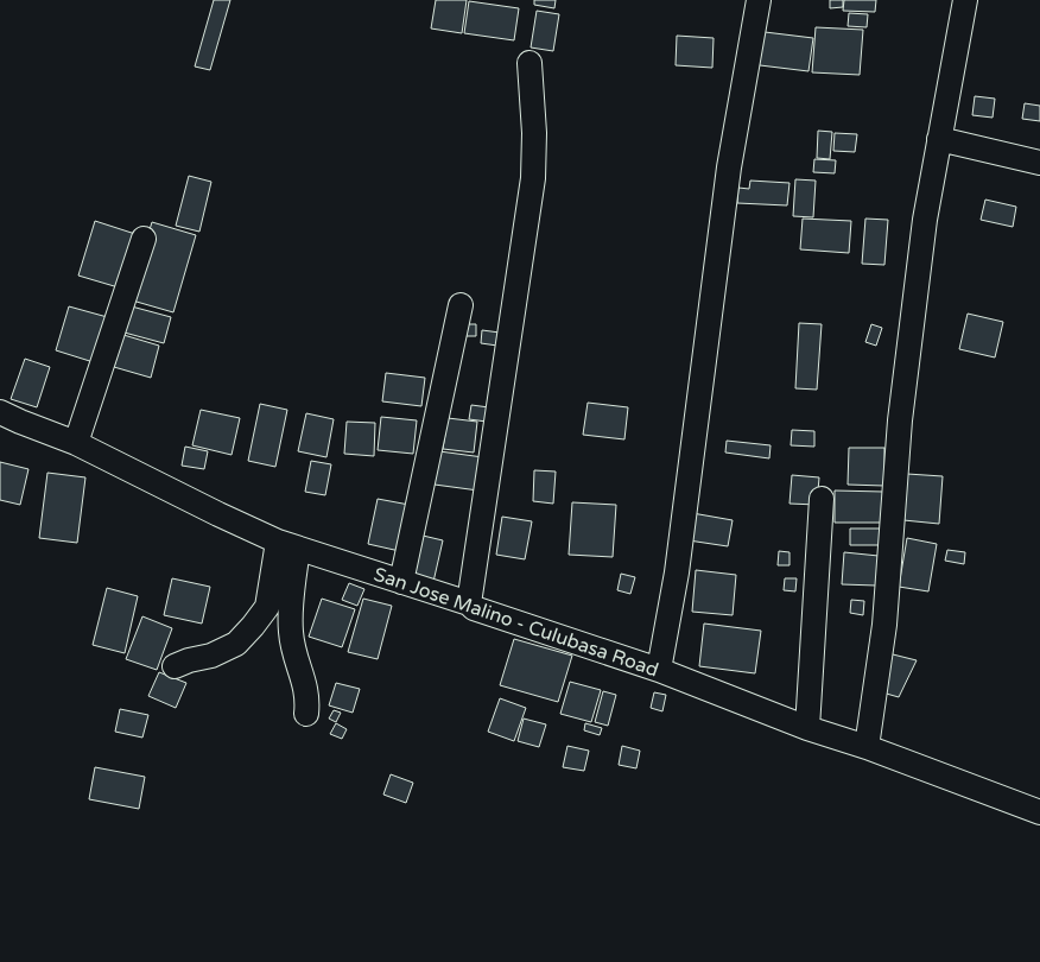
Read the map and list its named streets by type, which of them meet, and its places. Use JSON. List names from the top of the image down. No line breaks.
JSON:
{"streets":{"street":["San Jose Malino - Culubasa Road"]}}
